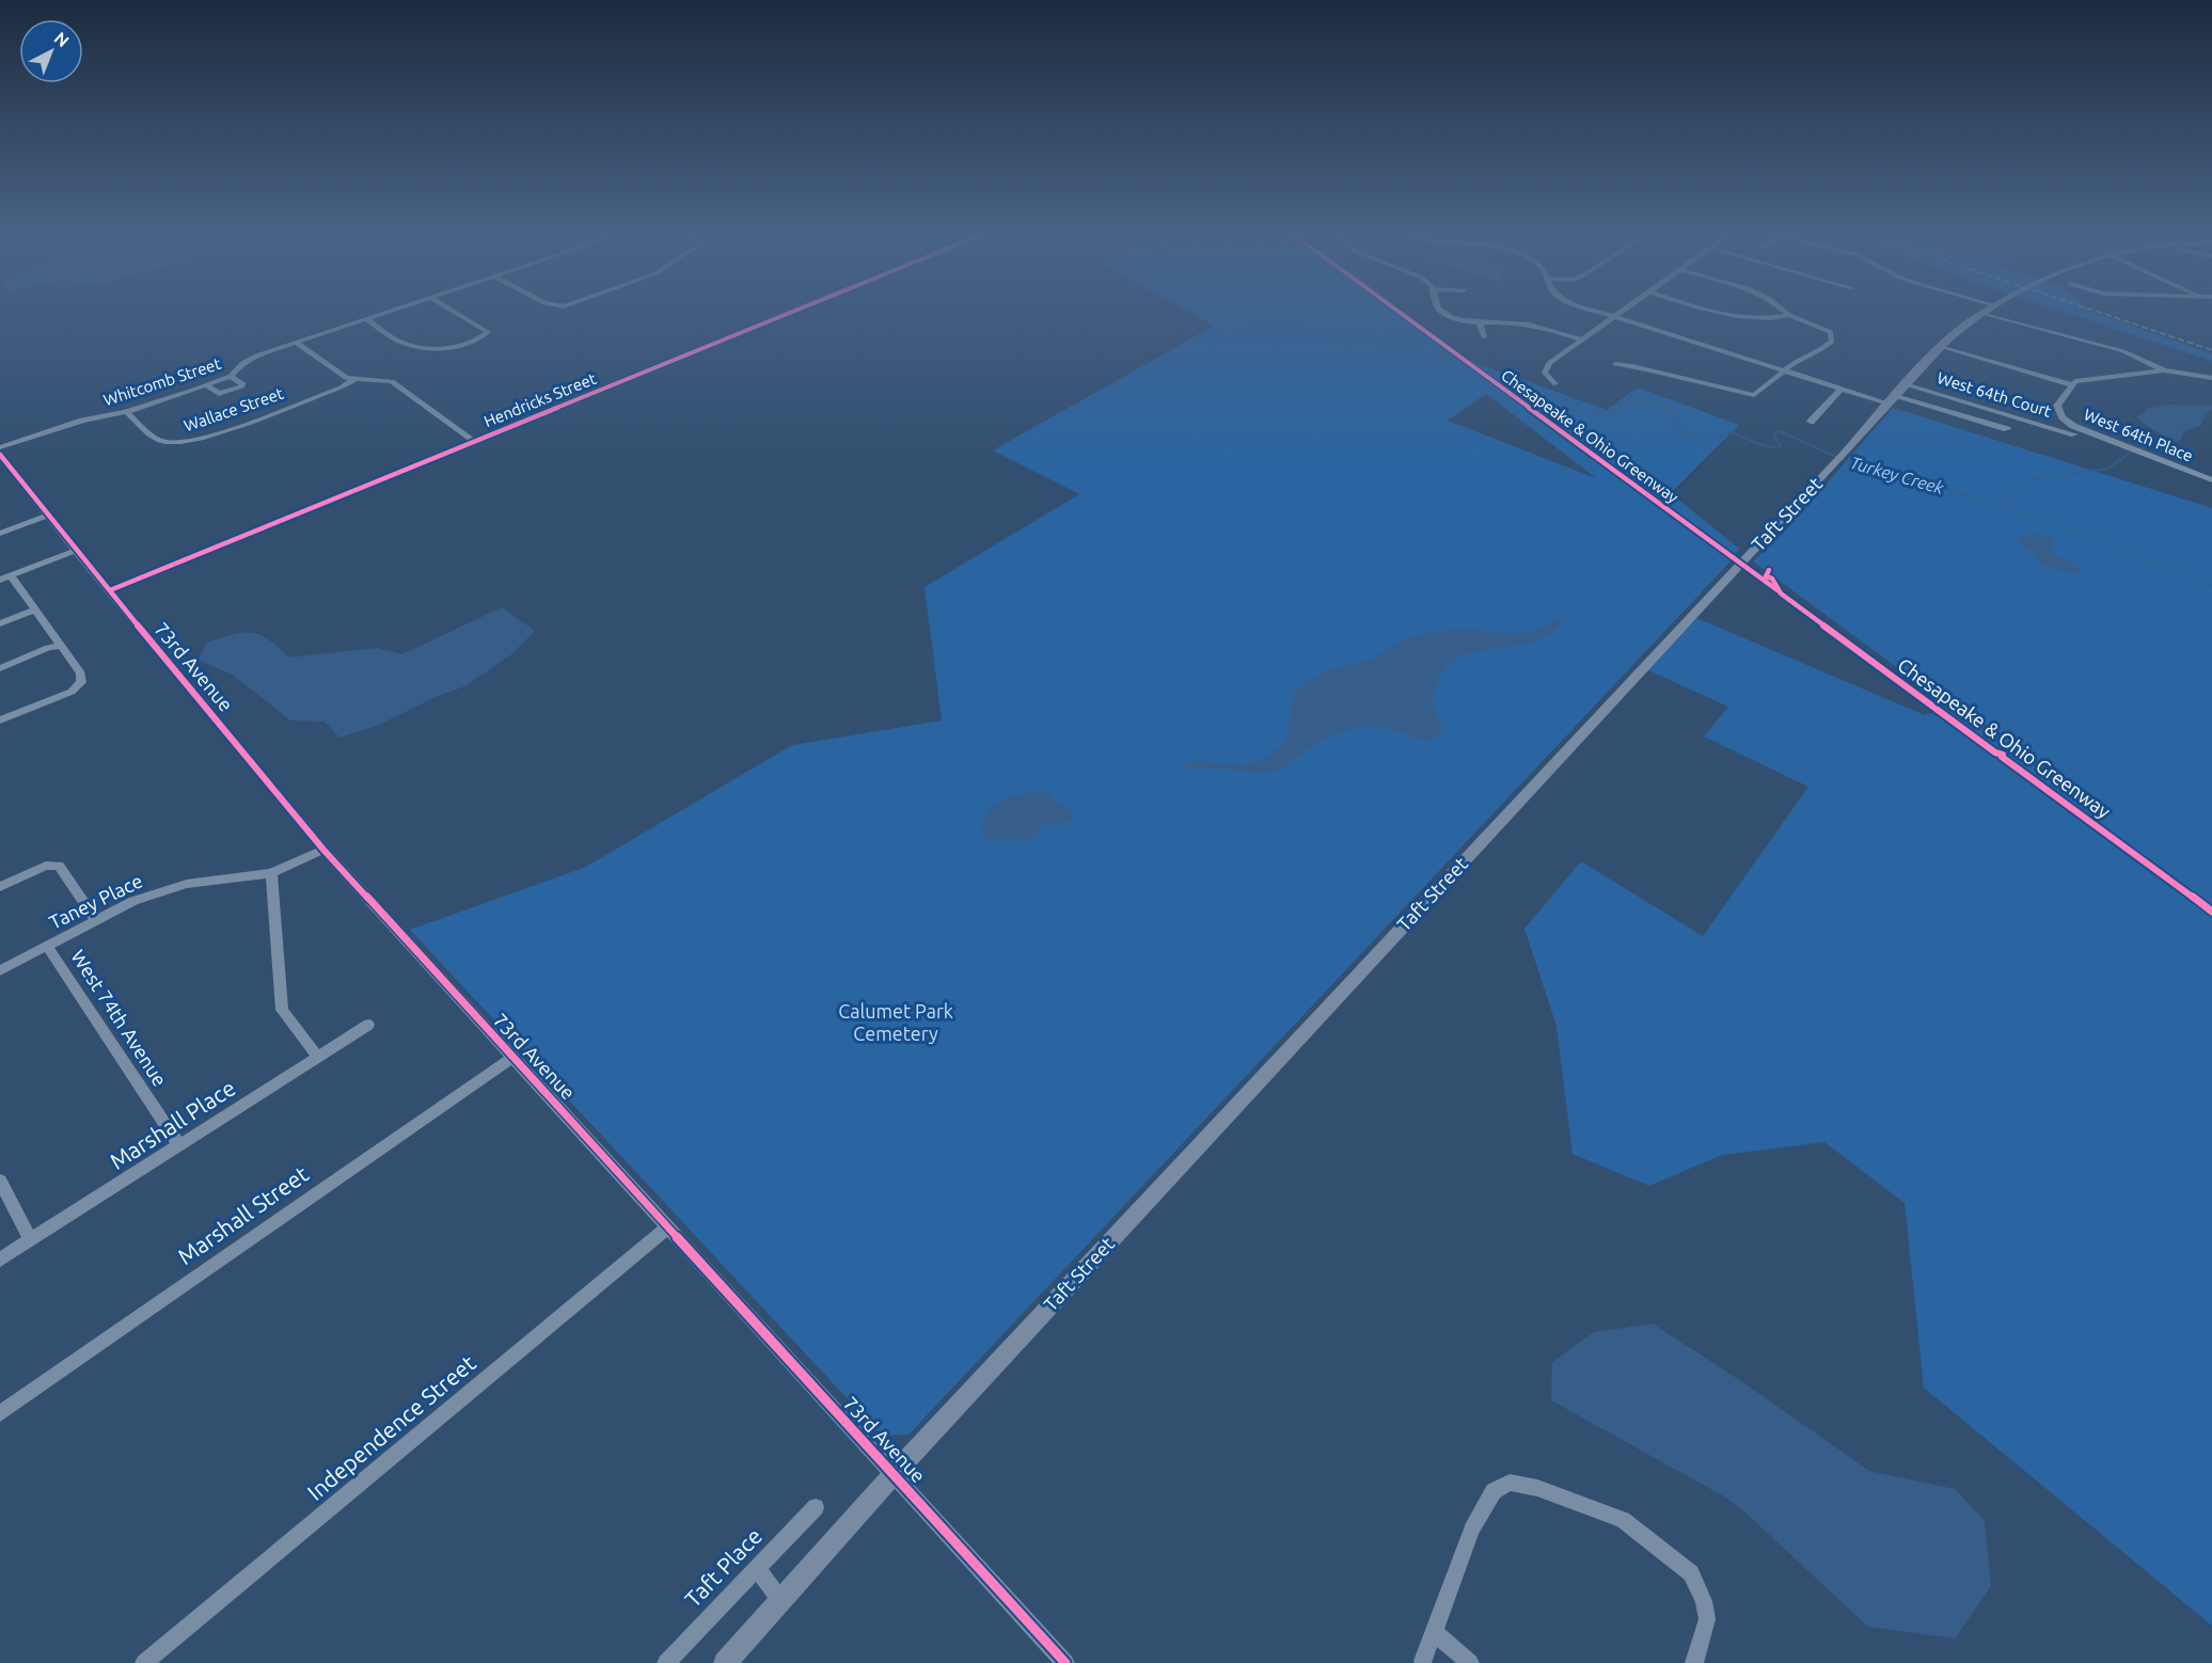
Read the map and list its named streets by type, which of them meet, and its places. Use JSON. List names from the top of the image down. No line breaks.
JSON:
{"streets":{"main road":["Taft Street"],"street":["Whitcomb Street","West 64th Court","Hendricks Street","Wallace Street","West 64th Place","73rd Avenue","Taney Place","West 74th Avenue","Marshall Place","Marshall Street","Independence Street","Taft Place"],"cycle path":["Chesapeake & Ohio Greenway"]},"crossings":[["Whitcomb Street","Wallace Street"],["West 64th Court","Taft Street"],["Hendricks Street","73rd Avenue"],["Taft Street","73rd Avenue"],["73rd Avenue","Taney Place"],["73rd Avenue","Marshall Street"],["73rd Avenue","Independence Street"],["Taney Place","West 74th Avenue"],["West 74th Avenue","Marshall Place"]],"water":["Turkey Creek"],"parks":["Calumet Park Cemetery"],"north":"top right"}
